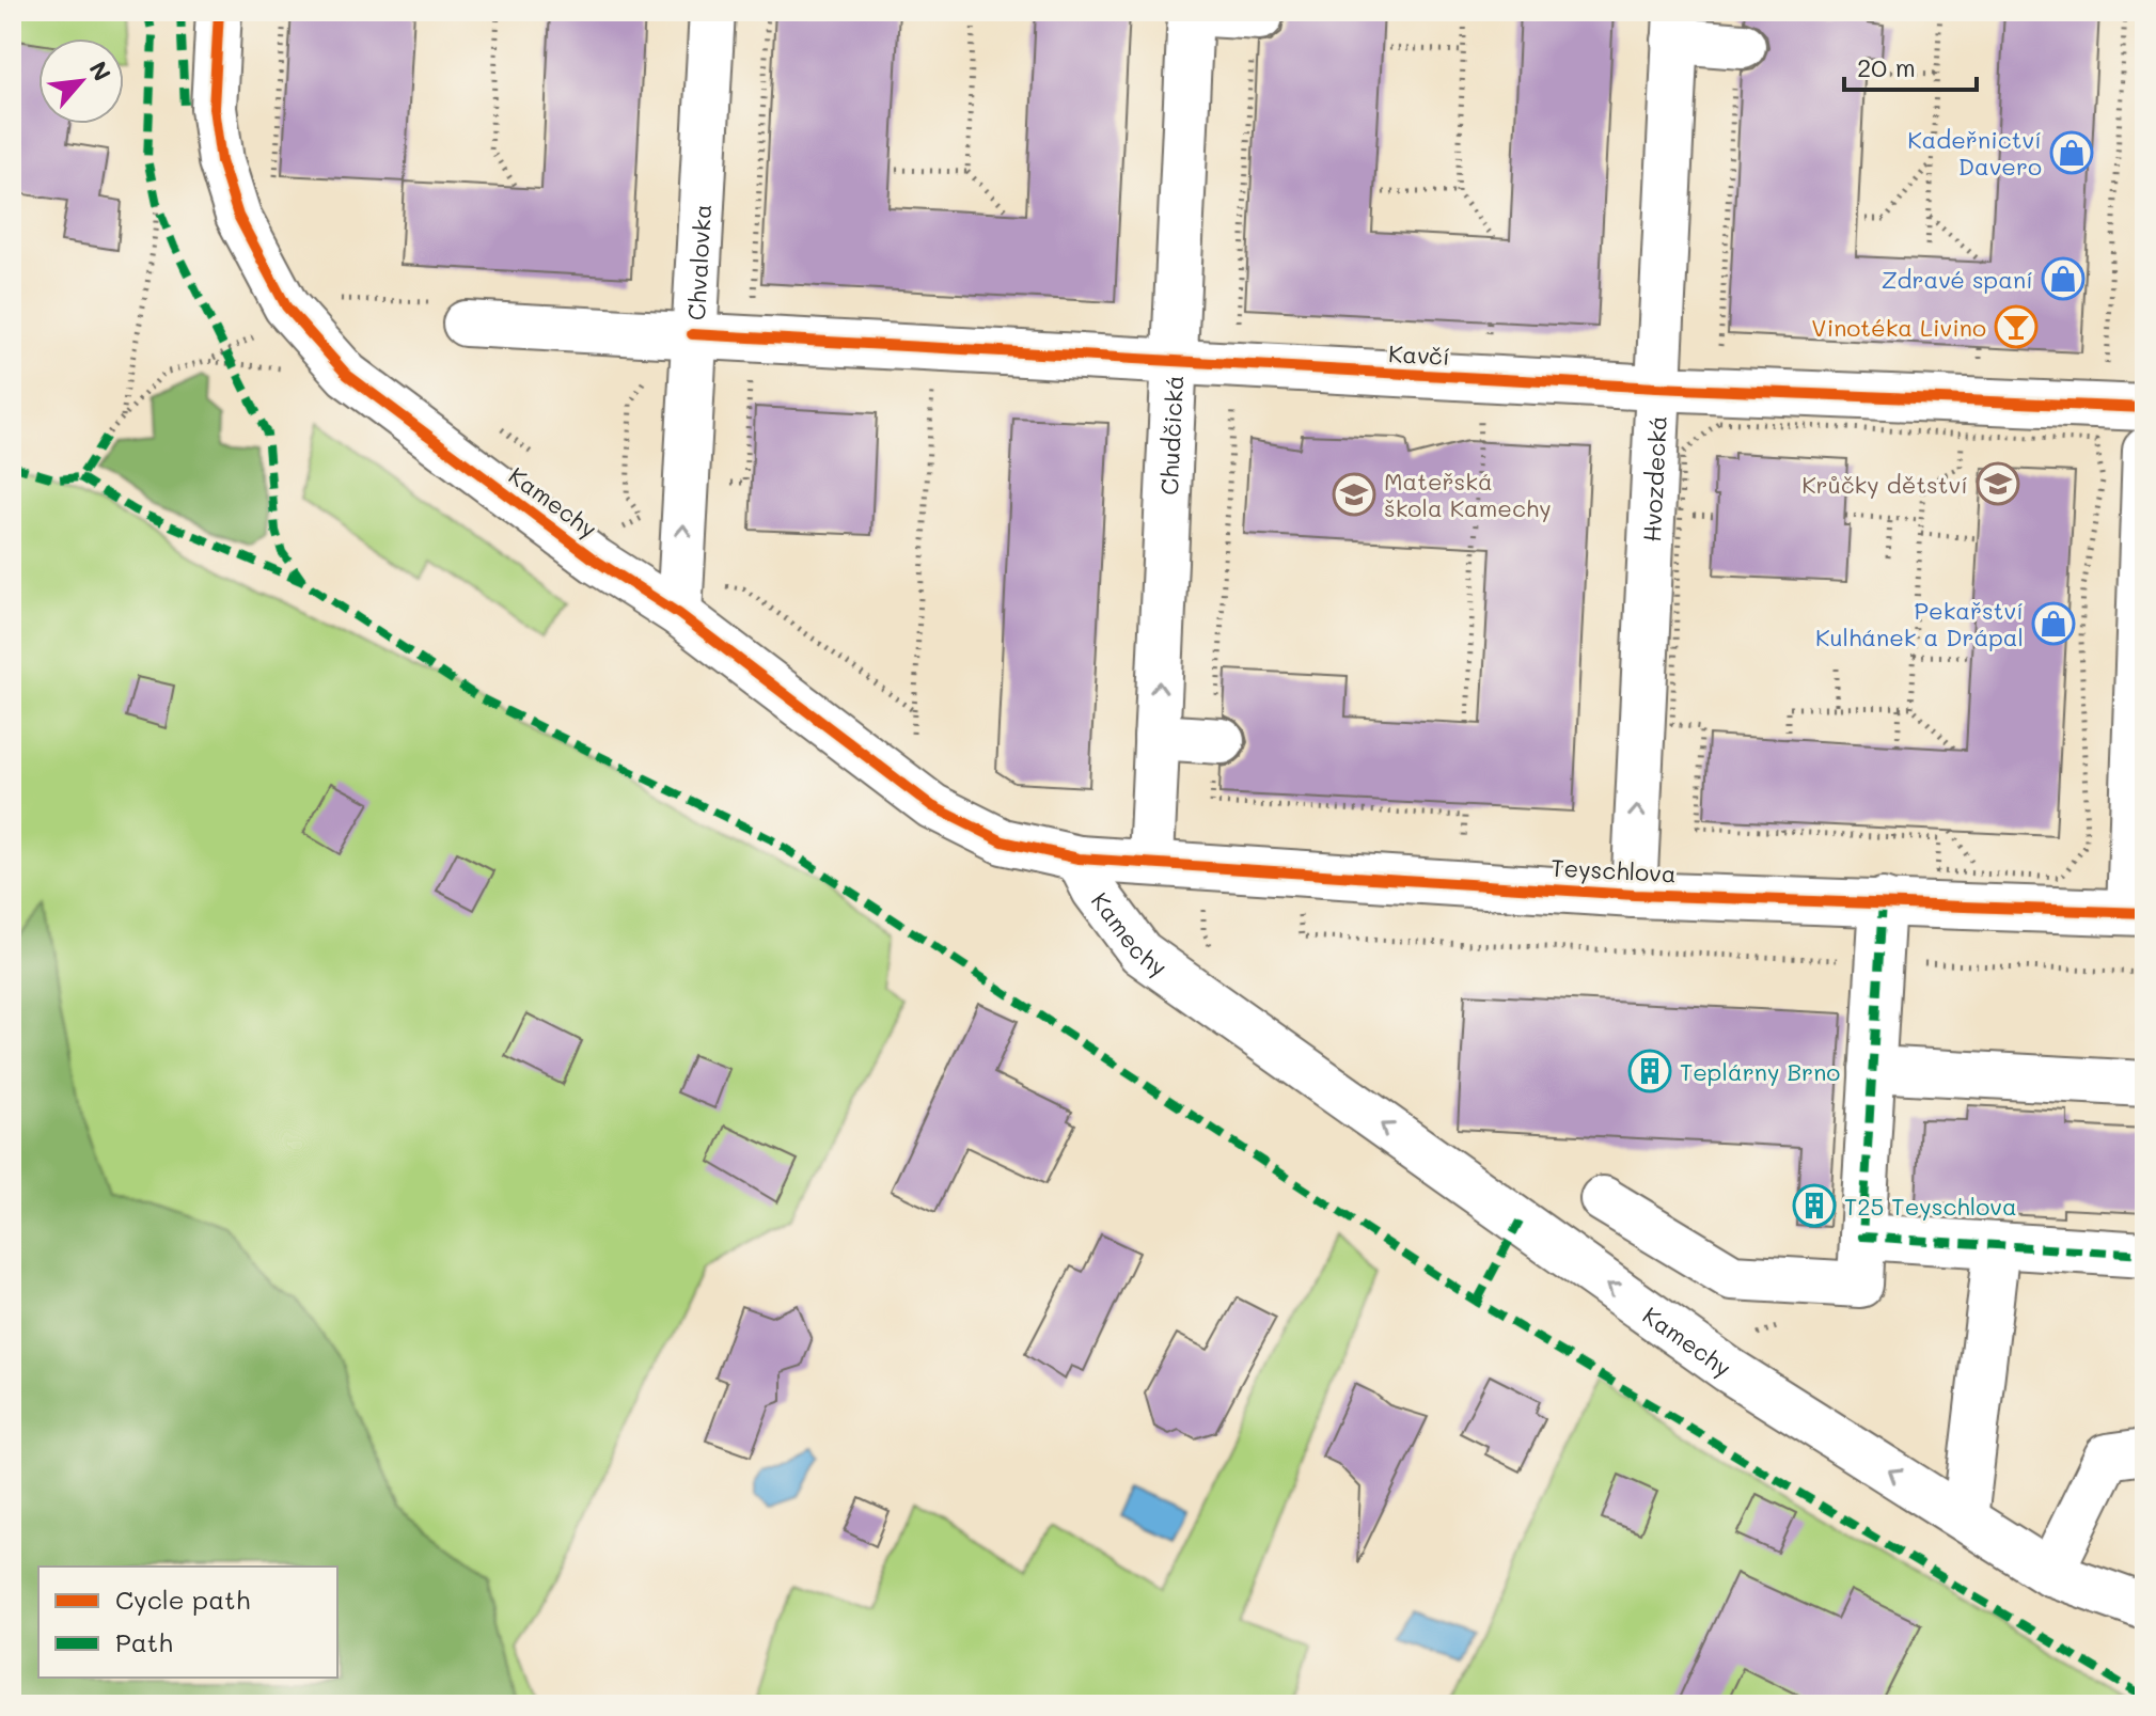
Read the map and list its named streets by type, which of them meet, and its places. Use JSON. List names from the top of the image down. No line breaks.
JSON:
{"streets":{"street":["Chvalovka","Kavčí","Chudčická","Hvozdecká","Kamechy","Teyschlova"]},"crossings":[["Chvalovka","Kavčí"],["Chvalovka","Kamechy"],["Kavčí","Chudčická"],["Kavčí","Hvozdecká"],["Chudčická","Teyschlova"],["Hvozdecká","Teyschlova"],["Kamechy","Teyschlova"]],"one_way":["Chvalovka","Chudčická","Hvozdecká","Kamechy"],"places":{"shop":["Kadeřnictví Davero","Zdravé spaní","Pekařství Kulhánek a Drápal"],"bar":["Vinotéka Livino"],"school or university":["Krůčky dětství","Mateřská škola Kamechy"],"building":["Teplárny Brno","T25 Teyschlova"]},"legend":["Cycle path","Path"],"scale_bar":"20 m","north":"top right"}
